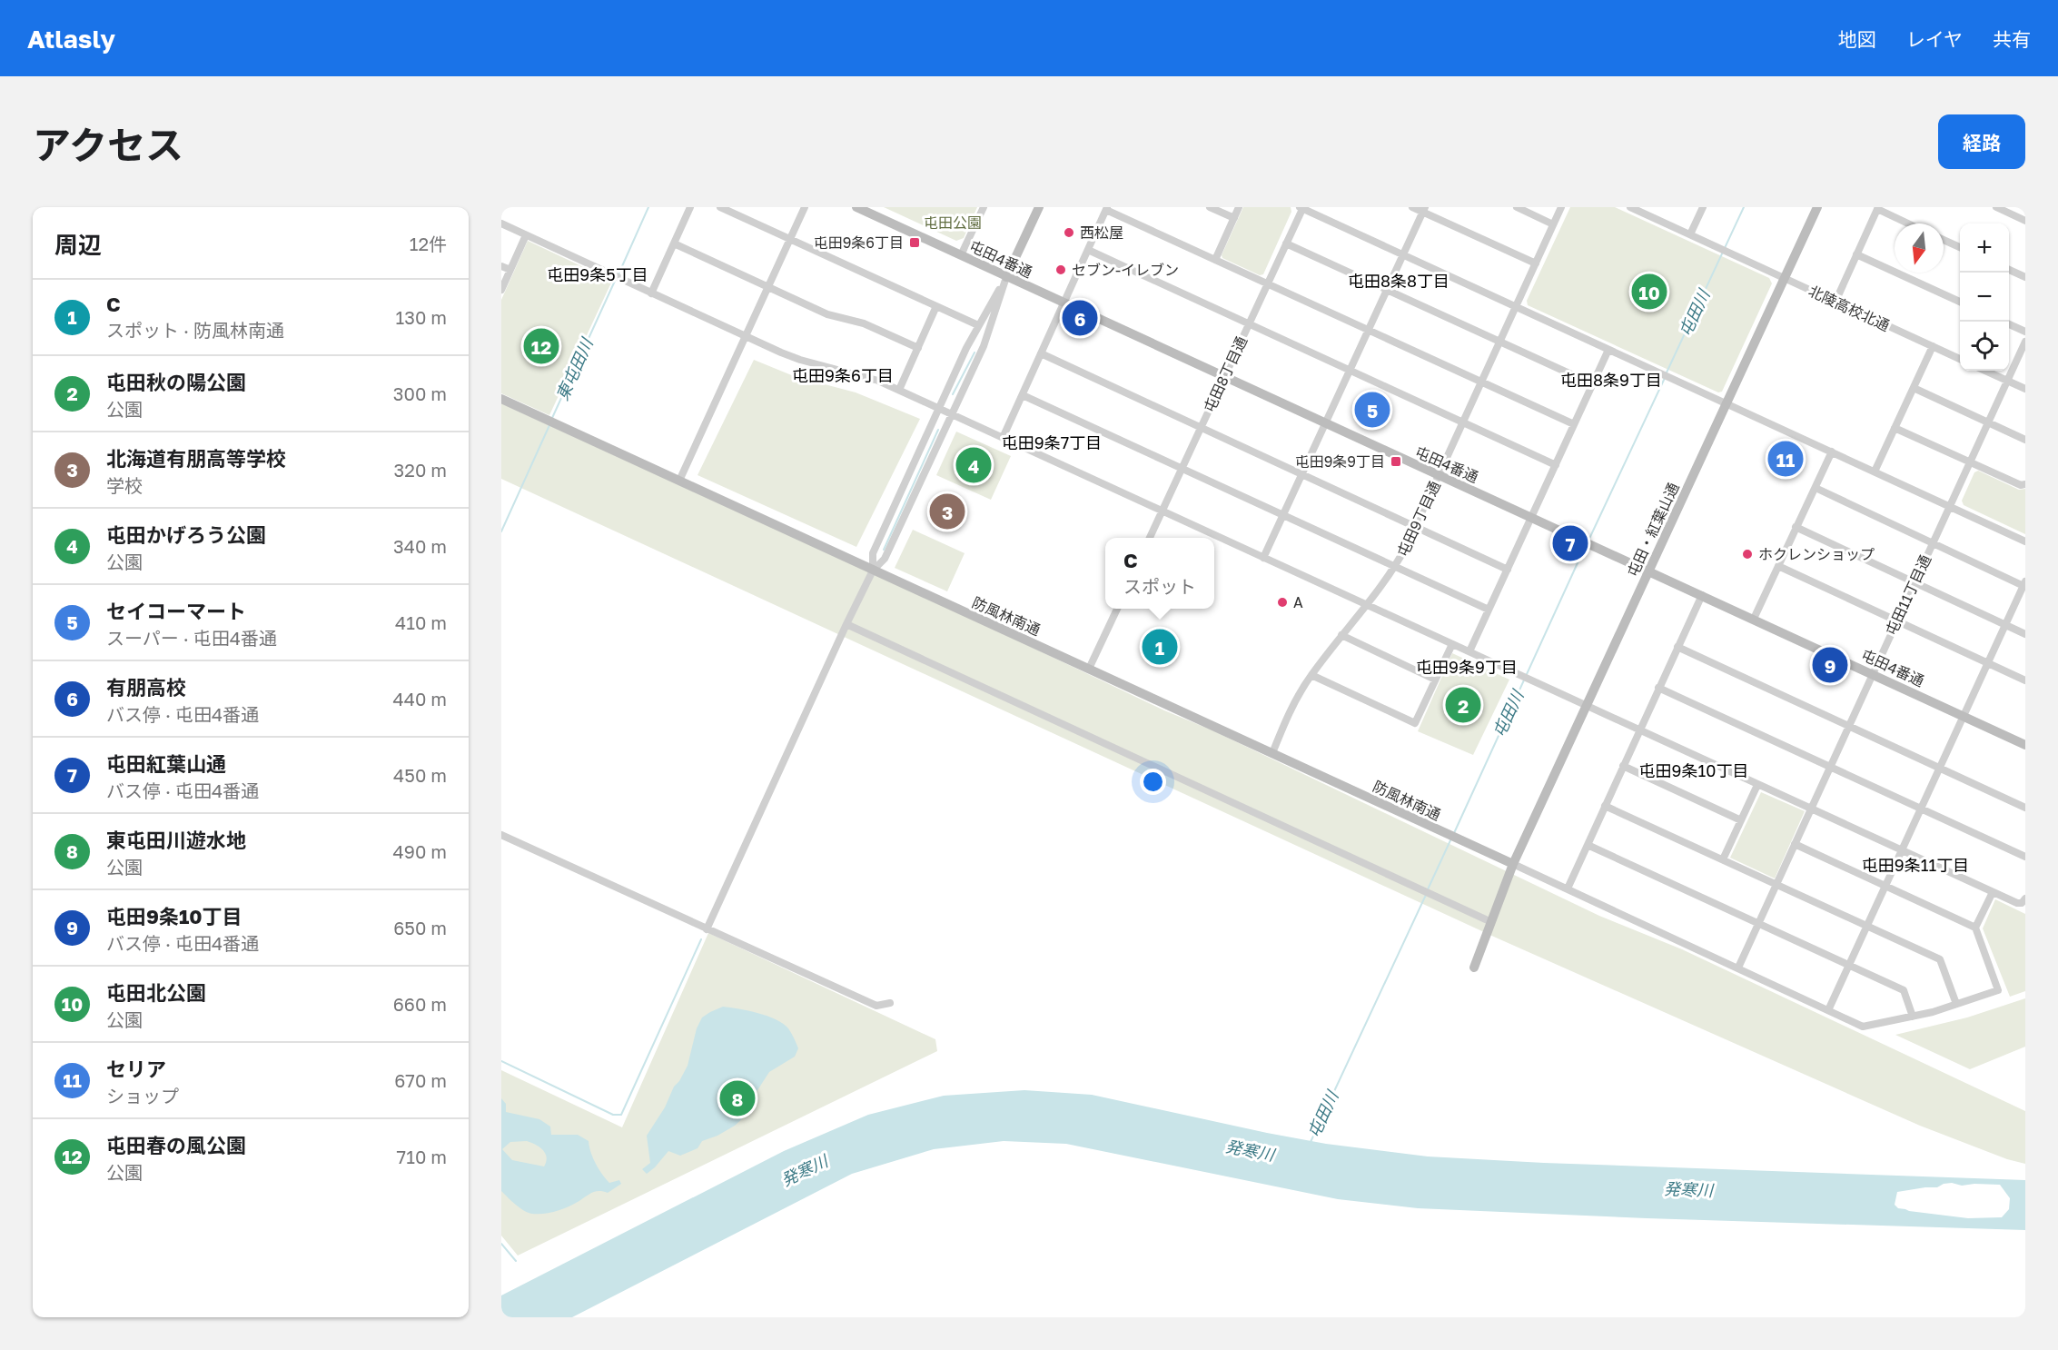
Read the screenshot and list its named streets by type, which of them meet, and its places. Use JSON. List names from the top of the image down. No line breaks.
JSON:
{"streets":{"street":["屯田4番通","北陵高校北通","屯田8丁目通","屯田9丁目通","屯田・紅葉山通","屯田11丁目通","防風林南通"]},"crossings":[["屯田4番通","屯田8丁目通"],["屯田4番通","屯田9丁目通"],["屯田4番通","屯田・紅葉山通"],["屯田4番通","屯田11丁目通"],["北陵高校北通","屯田・紅葉山通"],["屯田9丁目通","防風林南通"],["屯田・紅葉山通","防風林南通"]],"districts":["屯田9条5丁目","屯田8条8丁目","屯田9条6丁目","屯田8条9丁目","屯田9条7丁目","屯田9条9丁目","屯田9条10丁目","屯田9条11丁目"],"water":["屯田川","東屯田川","発寒川"],"parks":["屯田公園"],"places":{"other":["西松屋","セブン-イレブン","ホクレンショップ","A"],"transit":["屯田9条6丁目","屯田9条9丁目"]},"north":"bottom","page":{"header":"Atlasly","nav":["地図","レイヤ","共有"],"title":"アクセス","buttons":"経路","heading":["周辺","12件"],"map_buttons":["+","−"],"pins":["10","6","12","5","11","4","3","7","1","9","2","8"],"list":[{"mark":"1","name":"C","note":"スポット · 防風林南通","value":"130 m"},{"mark":"2","name":"屯田秋の陽公園","note":"公園","value":"300 m"},{"mark":"3","name":"北海道有朋高等学校","note":"学校","value":"320 m"},{"mark":"4","name":"屯田かげろう公園","note":"公園","value":"340 m"},{"mark":"5","name":"セイコーマート","note":"スーパー · 屯田4番通","value":"410 m"},{"mark":"6","name":"有朋高校","note":"バス停 · 屯田4番通","value":"440 m"},{"mark":"7","name":"屯田紅葉山通","note":"バス停 · 屯田4番通","value":"450 m"},{"mark":"8","name":"東屯田川遊水地","note":"公園","value":"490 m"},{"mark":"9","name":"屯田9条10丁目","note":"バス停 · 屯田4番通","value":"650 m"},{"mark":"10","name":"屯田北公園","note":"公園","value":"660 m"},{"mark":"11","name":"セリア","note":"ショップ","value":"670 m"},{"mark":"12","name":"屯田春の風公園","note":"公園","value":"710 m"}],"popup":["C","スポット"]}}
